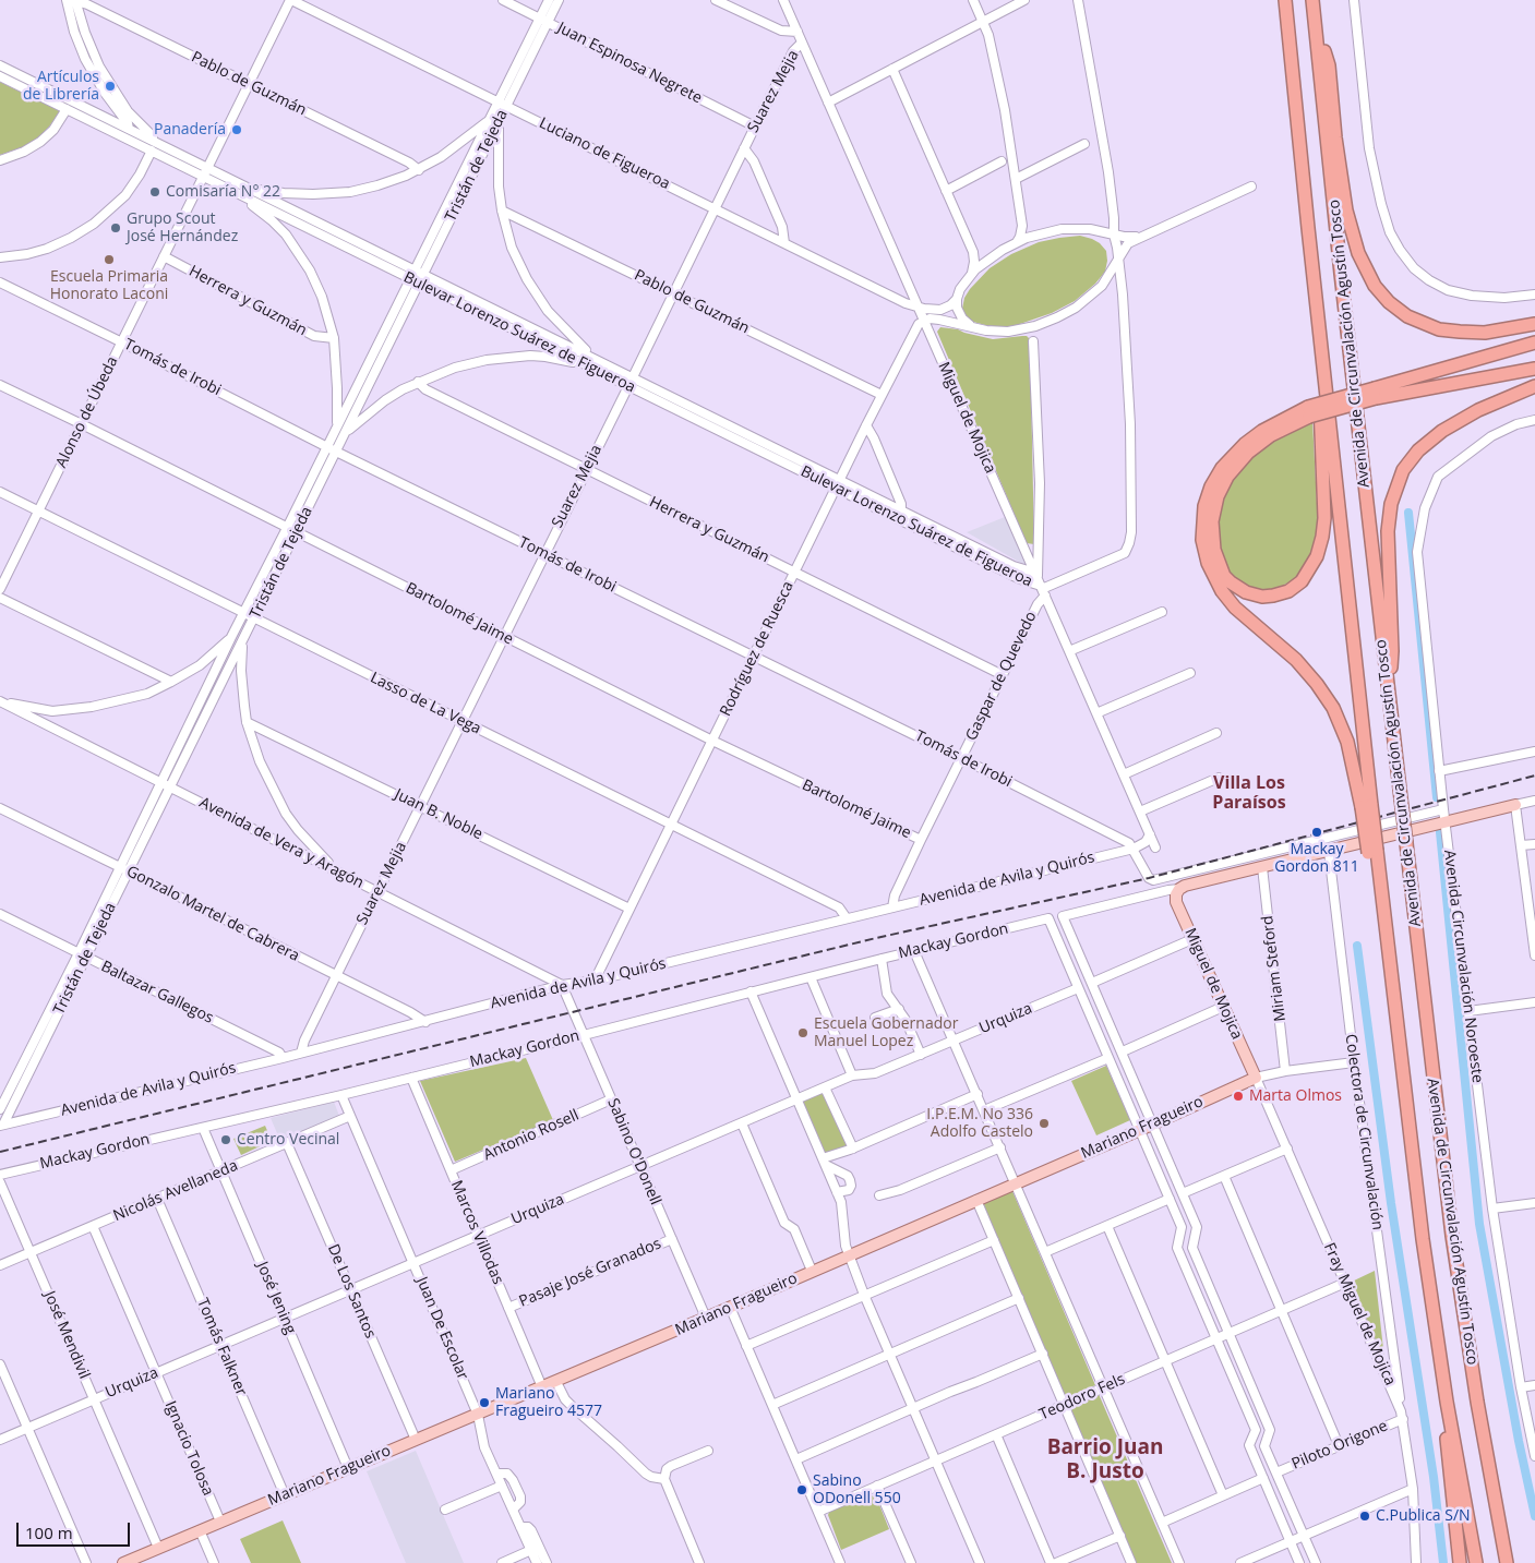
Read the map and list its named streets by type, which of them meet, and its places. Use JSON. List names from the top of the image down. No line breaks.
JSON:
{"streets":{"highway":["Avenida de Circunvalación Agustín Tosco"],"main road":["Miguel de Mojica","Mariano Fragueiro"],"street":["Juan Espinosa Negrete","Pablo de Guzmán","Suarez Mejia","Luciano de Figueroa","Tristán de Tejeda","Herrera y Guzmán","Bulevar Lorenzo Suárez de Figueroa","Tomás de Irobi","Alonso de Úbeda","Bartolomé Jaime","Rodríguez de Ruesca","Gaspar de Quevedo","Lasso de La Vega","Juan B. Noble","Avenida de Vera y Aragón","Avenida de Avila y Quirós","Gonzalo Martel de Cabrera","Mackay Gordon","Avenida Circunvalación Noroeste","Miriam Steford","Baltazar Gallegos","Urquiza","Colectora de Circunvalación","Antonio Rosell","Sabino O'Donell","Nicolás Avellaneda","Marcos Villodas","Pasaje José Granados","De Los Santos","José Jening","Fray Miguel de Mojica","Juan De Escolar","José Mendivil","Tomás Falkner","Teodoro Fels","Piloto Origone","Ignacio Tolosa"]},"crossings":[["Juan Espinosa Negrete","Suarez Mejia"],["Juan Espinosa Negrete","Tristán de Tejeda"],["Pablo de Guzmán","Suarez Mejia"],["Pablo de Guzmán","Alonso de Úbeda"],["Pablo de Guzmán","Rodríguez de Ruesca"],["Suarez Mejia","Luciano de Figueroa"],["Suarez Mejia","Herrera y Guzmán"],["Suarez Mejia","Bulevar Lorenzo Suárez de Figueroa"],["Suarez Mejia","Tomás de Irobi"],["Suarez Mejia","Miguel de Mojica"],["Suarez Mejia","Bartolomé Jaime"],["Suarez Mejia","Lasso de La Vega"],["Suarez Mejia","Juan B. Noble"],["Suarez Mejia","Avenida de Vera y Aragón"],["Suarez Mejia","Avenida de Avila y Quirós"],["Suarez Mejia","Gonzalo Martel de Cabrera"],["Luciano de Figueroa","Tristán de Tejeda"],["Luciano de Figueroa","Alonso de Úbeda"],["Luciano de Figueroa","Miguel de Mojica"],["Tristán de Tejeda","Bulevar Lorenzo Suárez de Figueroa"],["Tristán de Tejeda","Tomás de Irobi"],["Tristán de Tejeda","Bartolomé Jaime"],["Tristán de Tejeda","Lasso de La Vega"],["Tristán de Tejeda","Avenida de Vera y Aragón"],["Tristán de Tejeda","Avenida de Avila y Quirós"],["Tristán de Tejeda","Gonzalo Martel de Cabrera"],["Tristán de Tejeda","Baltazar Gallegos"],["Herrera y Guzmán","Alonso de Úbeda"],["Herrera y Guzmán","Rodríguez de Ruesca"],["Herrera y Guzmán","Gaspar de Quevedo"],["Bulevar Lorenzo Suárez de Figueroa","Alonso de Úbeda"],["Bulevar Lorenzo Suárez de Figueroa","Miguel de Mojica"],["Bulevar Lorenzo Suárez de Figueroa","Rodríguez de Ruesca"],["Bulevar Lorenzo Suárez de Figueroa","Gaspar de Quevedo"],["Tomás de Irobi","Alonso de Úbeda"],["Tomás de Irobi","Rodríguez de Ruesca"],["Tomás de Irobi","Gaspar de Quevedo"],["Tomás de Irobi","Avenida de Avila y Quirós"],["Alonso de Úbeda","Bartolomé Jaime"],["Alonso de Úbeda","Lasso de La Vega"],["Miguel de Mojica","Rodríguez de Ruesca"],["Miguel de Mojica","Gaspar de Quevedo"],["Miguel de Mojica","Avenida de Avila y Quirós"],["Miguel de Mojica","Mariano Fragueiro"],["Miguel de Mojica","Fray Miguel de Mojica"],["Bartolomé Jaime","Rodríguez de Ruesca"],["Bartolomé Jaime","Gaspar de Quevedo"],["Rodríguez de Ruesca","Lasso de La Vega"],["Rodríguez de Ruesca","Juan B. Noble"],["Rodríguez de Ruesca","Avenida de Avila y Quirós"],["Gaspar de Quevedo","Avenida de Avila y Quirós"],["Lasso de La Vega","Avenida de Avila y Quirós"],["Avenida de Vera y Aragón","Avenida de Avila y Quirós"],["Avenida de Vera y Aragón","Sabino O'Donell"],["Avenida de Avila y Quirós","Gonzalo Martel de Cabrera"],["Avenida de Avila y Quirós","Baltazar Gallegos"],["Avenida de Avila y Quirós","Sabino O'Donell"],["Mackay Gordon","Urquiza"],["Mackay Gordon","Sabino O'Donell"],["Mackay Gordon","Marcos Villodas"],["Mackay Gordon","José Jening"],["Mackay Gordon","Juan De Escolar"],["Miriam Steford","Mariano Fragueiro"],["Urquiza","Sabino O'Donell"],["Urquiza","Marcos Villodas"],["Urquiza","De Los Santos"],["Urquiza","José Jening"],["Urquiza","Juan De Escolar"],["Urquiza","José Mendivil"],["Urquiza","Tomás Falkner"],["Urquiza","Ignacio Tolosa"],["Mariano Fragueiro","Colectora de Circunvalación"],["Mariano Fragueiro","Sabino O'Donell"],["Mariano Fragueiro","Marcos Villodas"],["Mariano Fragueiro","De Los Santos"],["Mariano Fragueiro","José Jening"],["Mariano Fragueiro","Fray Miguel de Mojica"],["Mariano Fragueiro","Juan De Escolar"],["Mariano Fragueiro","José Mendivil"],["Mariano Fragueiro","Tomás Falkner"],["Mariano Fragueiro","Ignacio Tolosa"],["Colectora de Circunvalación","Fray Miguel de Mojica"],["Colectora de Circunvalación","Piloto Origone"],["Antonio Rosell","Sabino O'Donell"],["Antonio Rosell","Marcos Villodas"],["Sabino O'Donell","Pasaje José Granados"],["Nicolás Avellaneda","De Los Santos"],["Nicolás Avellaneda","José Jening"],["Nicolás Avellaneda","Juan De Escolar"],["Nicolás Avellaneda","José Mendivil"],["Nicolás Avellaneda","Tomás Falkner"],["Nicolás Avellaneda","Ignacio Tolosa"],["Marcos Villodas","Pasaje José Granados"],["Fray Miguel de Mojica","Teodoro Fels"],["Fray Miguel de Mojica","Piloto Origone"]],"districts":["Villa Los Paraísos","Barrio Juan B. Justo"],"places":["Artículos de Librería","Panadería","Comisaría N° 22","Grupo Scout José Hernández","Escuela Primaria Honorato Laconi","Mackay Gordon 811","Escuela Gobernador Manuel Lopez","Marta Olmos","I.P.E.M. No 336 Adolfo Castelo","Centro Vecinal","Mariano Fragueiro 4577","Sabino ODonell 550","C.Publica S/N"],"scale_bar":"100 m"}
